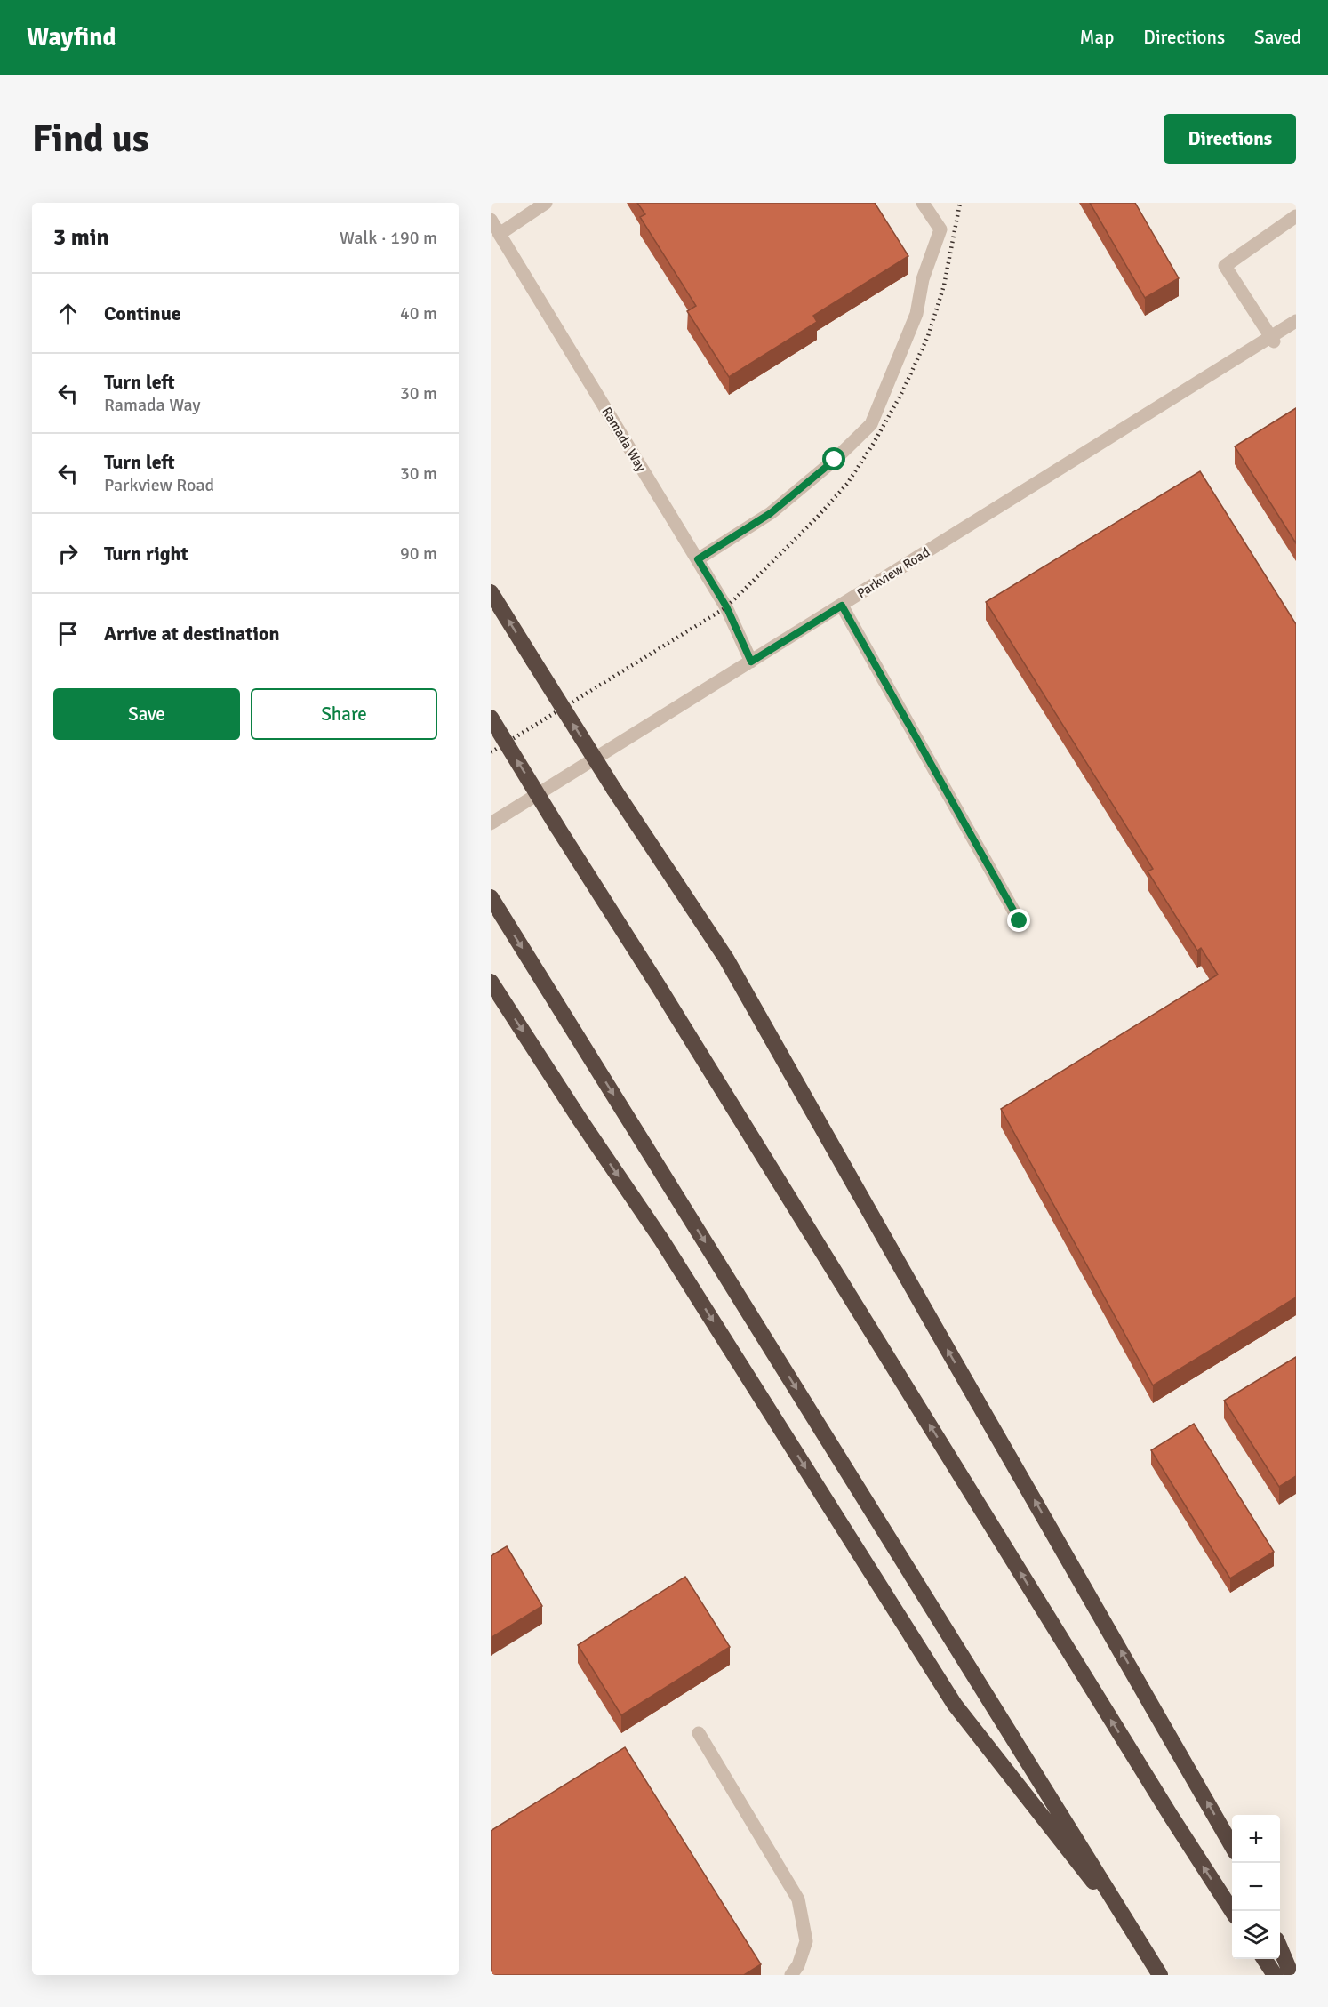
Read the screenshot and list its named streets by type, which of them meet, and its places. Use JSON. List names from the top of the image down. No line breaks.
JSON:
{"streets":{"street":["Ramada Way","Parkview Road"]},"crossings":[["Ramada Way","Parkview Road"]],"page":{"header":"Wayfind","nav":["Map","Directions","Saved"],"buttons":["Directions",["Save","Share"]],"title":"Find us","heading":["3 min","Walk · 190 m"],"list":[["Continue","40 m"],["Turn left","Ramada Way","30 m"],["Turn left","Parkview Road","30 m"],["Turn right","90 m"],"Arrive at destination"],"map_buttons":["+","−"]}}
